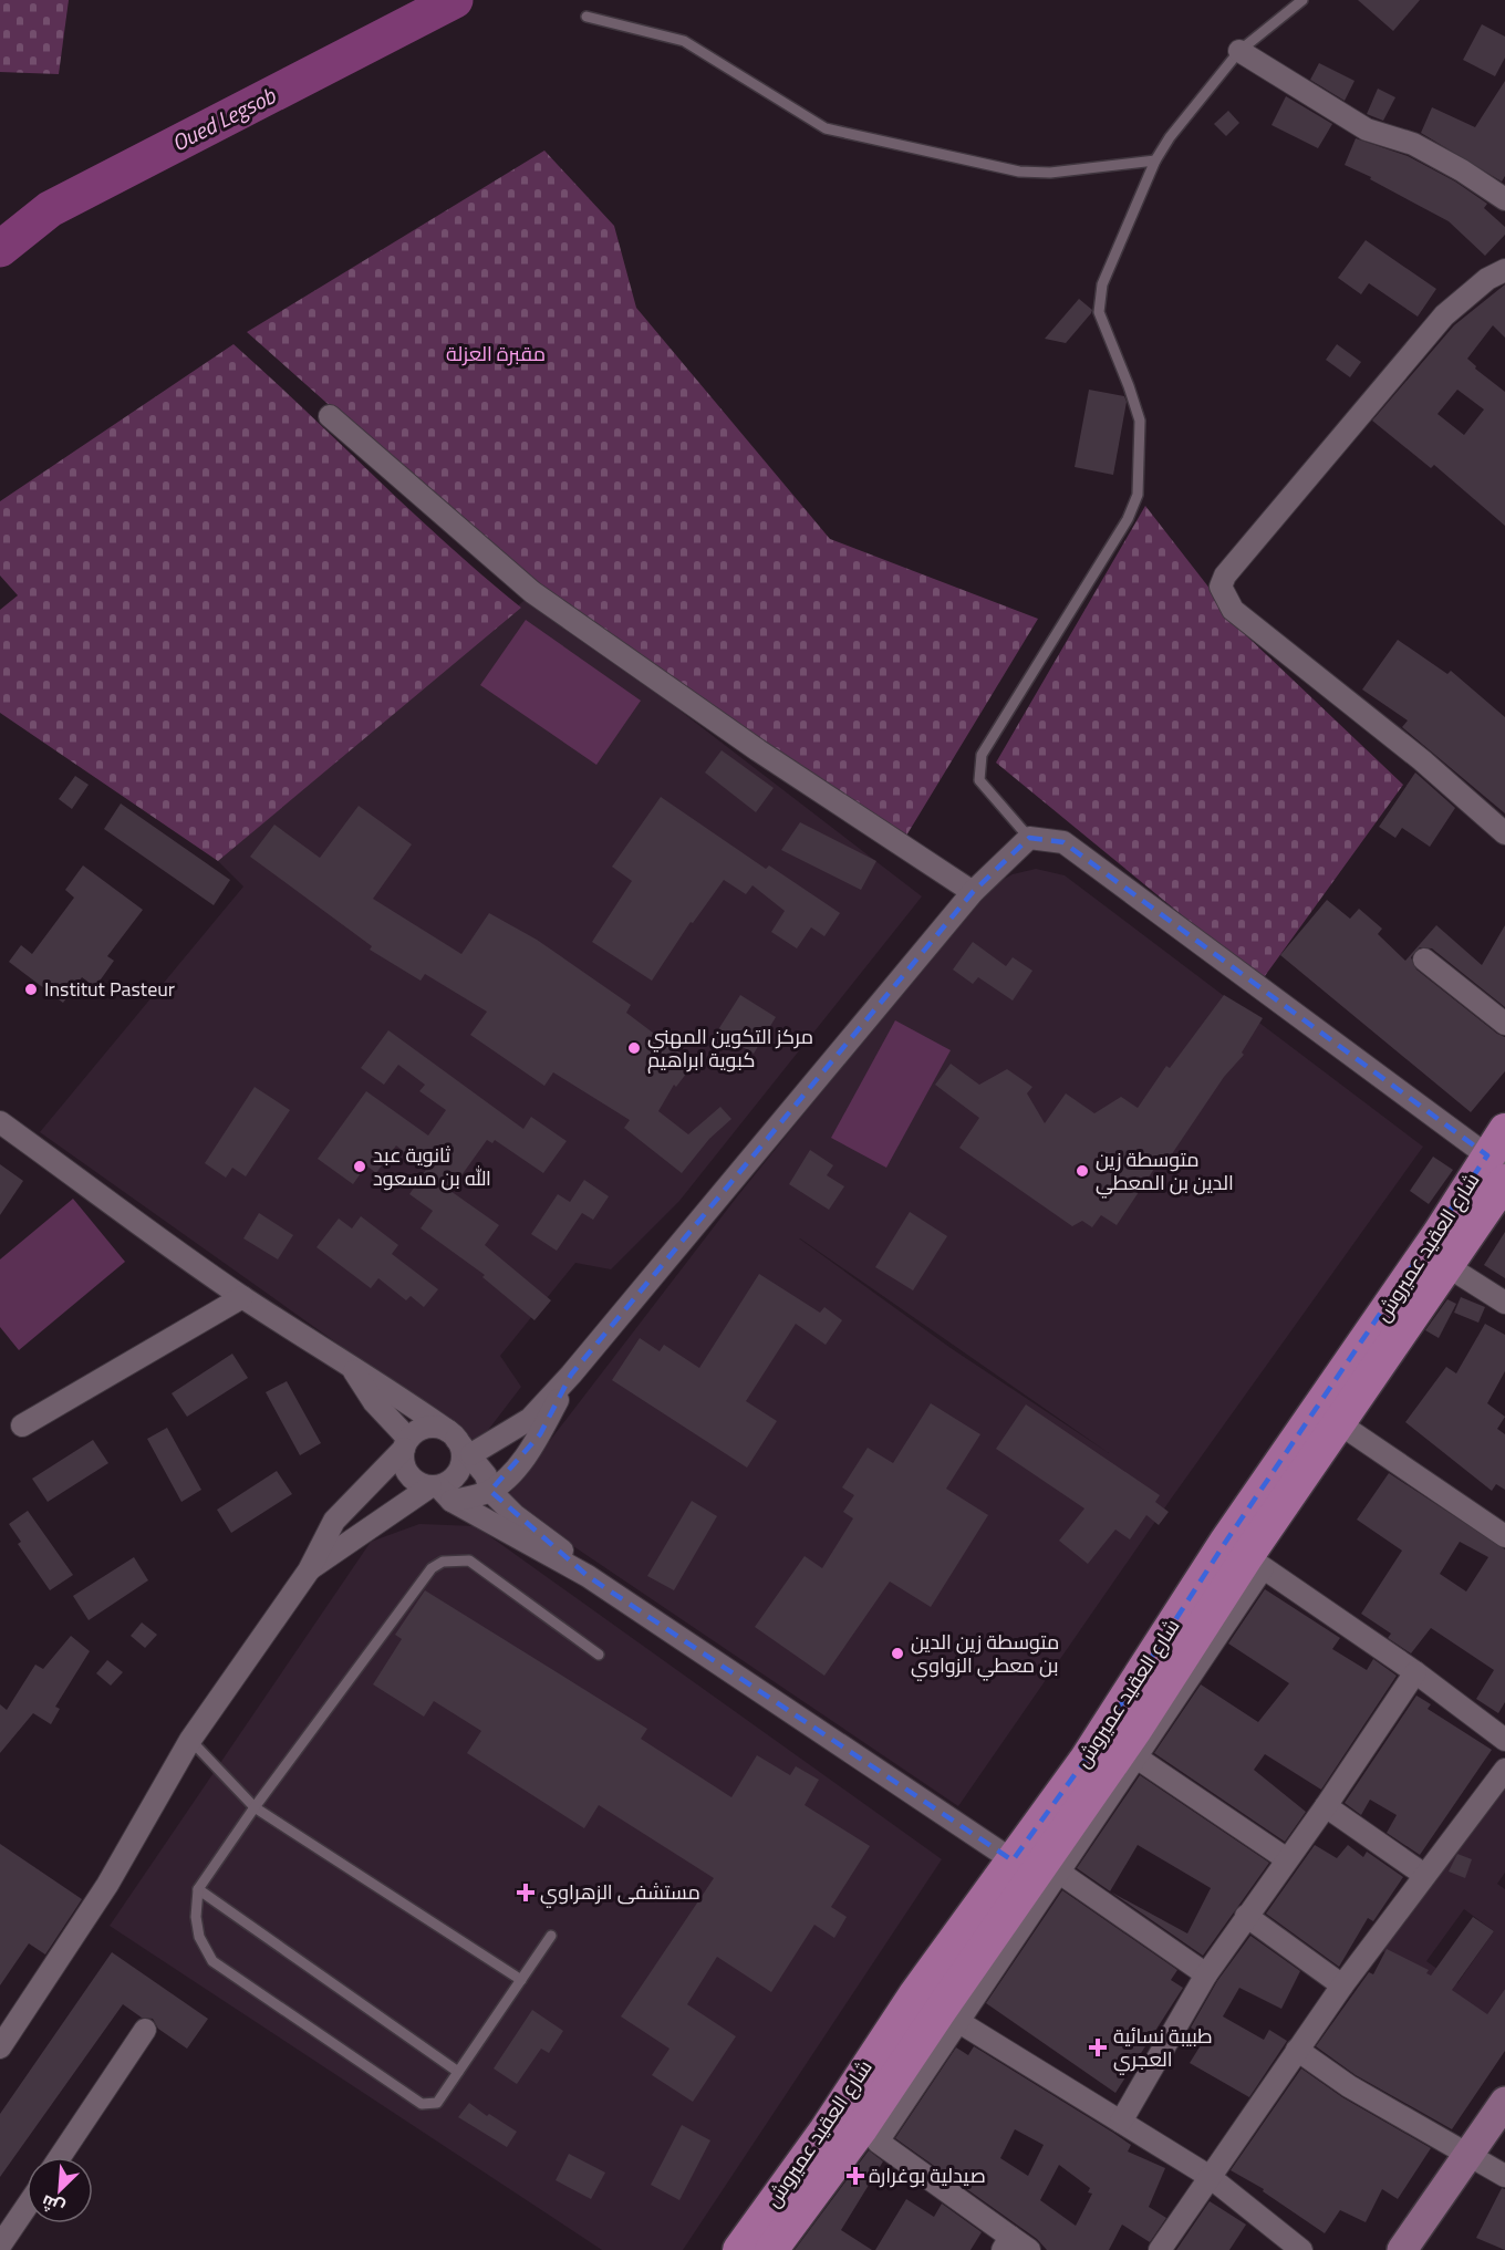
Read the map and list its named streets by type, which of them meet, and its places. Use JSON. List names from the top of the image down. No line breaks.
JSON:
{"streets":{"main road":["شارع العقيد عميروش"]},"water":["Oued Legsob"],"parks":["مقبرة العزلة"],"places":{"other":["Institut Pasteur","مركز التكوين المهني كبوية ابراهيم","ثانوية عبد الله بن مسعود","متوسطة زين الدين بن المعطي","متوسطة زين الدين بن معطي الزواوي"],"health":["مستشفى الزهراوي","طبيبة نسائية العجري","صيدلية بوغرارة"]},"north":"bottom left"}
